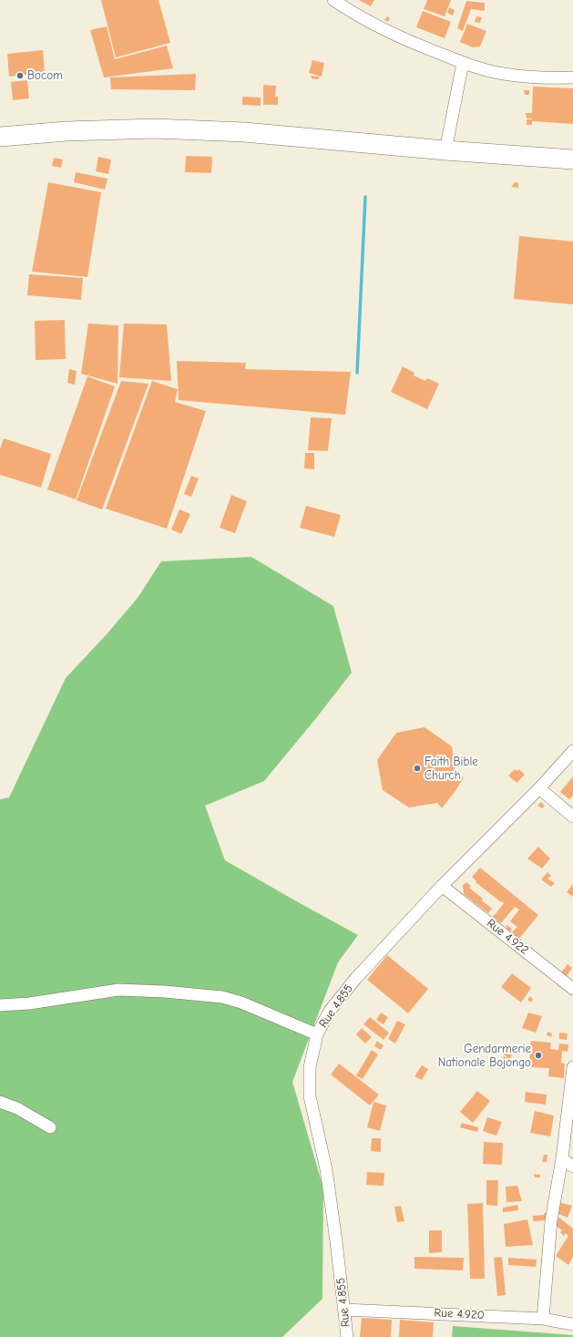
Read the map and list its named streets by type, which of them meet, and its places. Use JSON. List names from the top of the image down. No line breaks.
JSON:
{"streets":{"street":["Rue 4.922","Rue 4.855","Rue 4.920"]},"crossings":[["Rue 4.922","Rue 4.855"],["Rue 4.855","Rue 4.920"]],"places":["Bocom","Faith Bible Church","Gendarmerie Nationale Bojongo"]}
